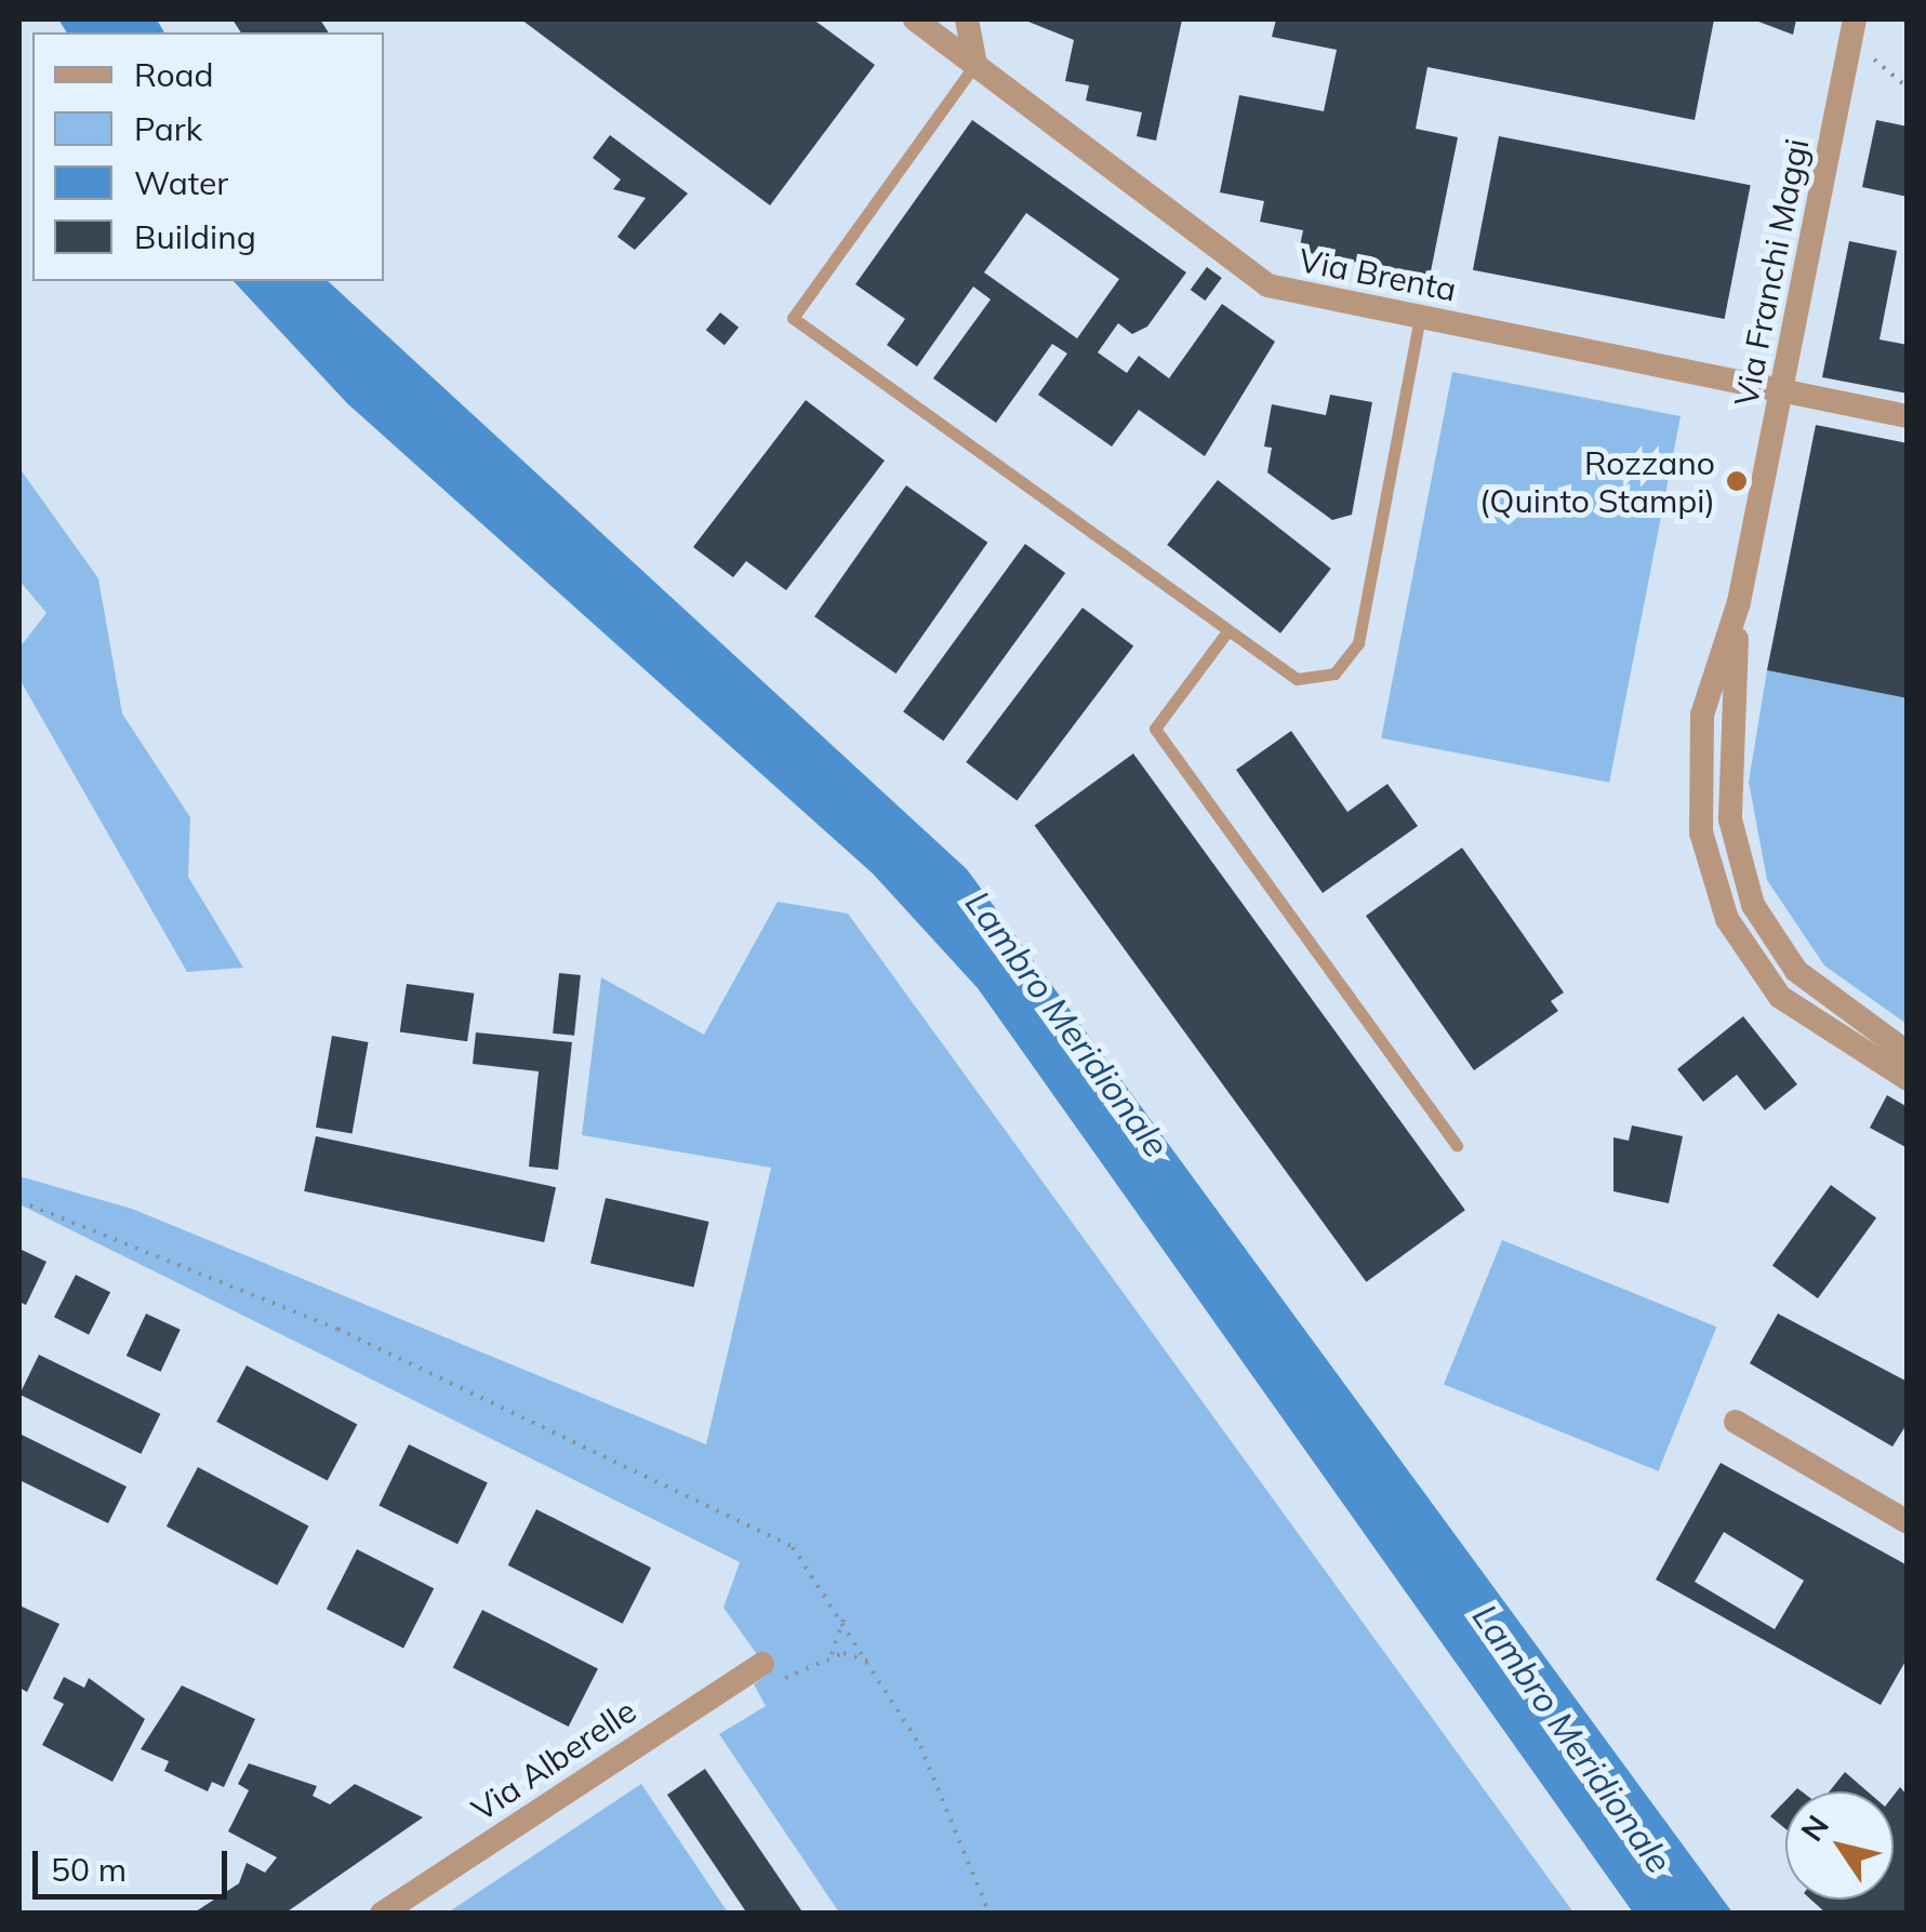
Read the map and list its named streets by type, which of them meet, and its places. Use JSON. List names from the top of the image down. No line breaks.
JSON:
{"streets":{"street":["Via Franchi Maggi","Via Brenta","Via Alberelle"]},"crossings":[["Via Franchi Maggi","Via Brenta"]],"water":["Lambro Meridionale"],"places":["Rozzano (Quinto Stampi)"],"legend":["Road","Park","Water","Building"],"scale_bar":"50 m","north":"top left"}
